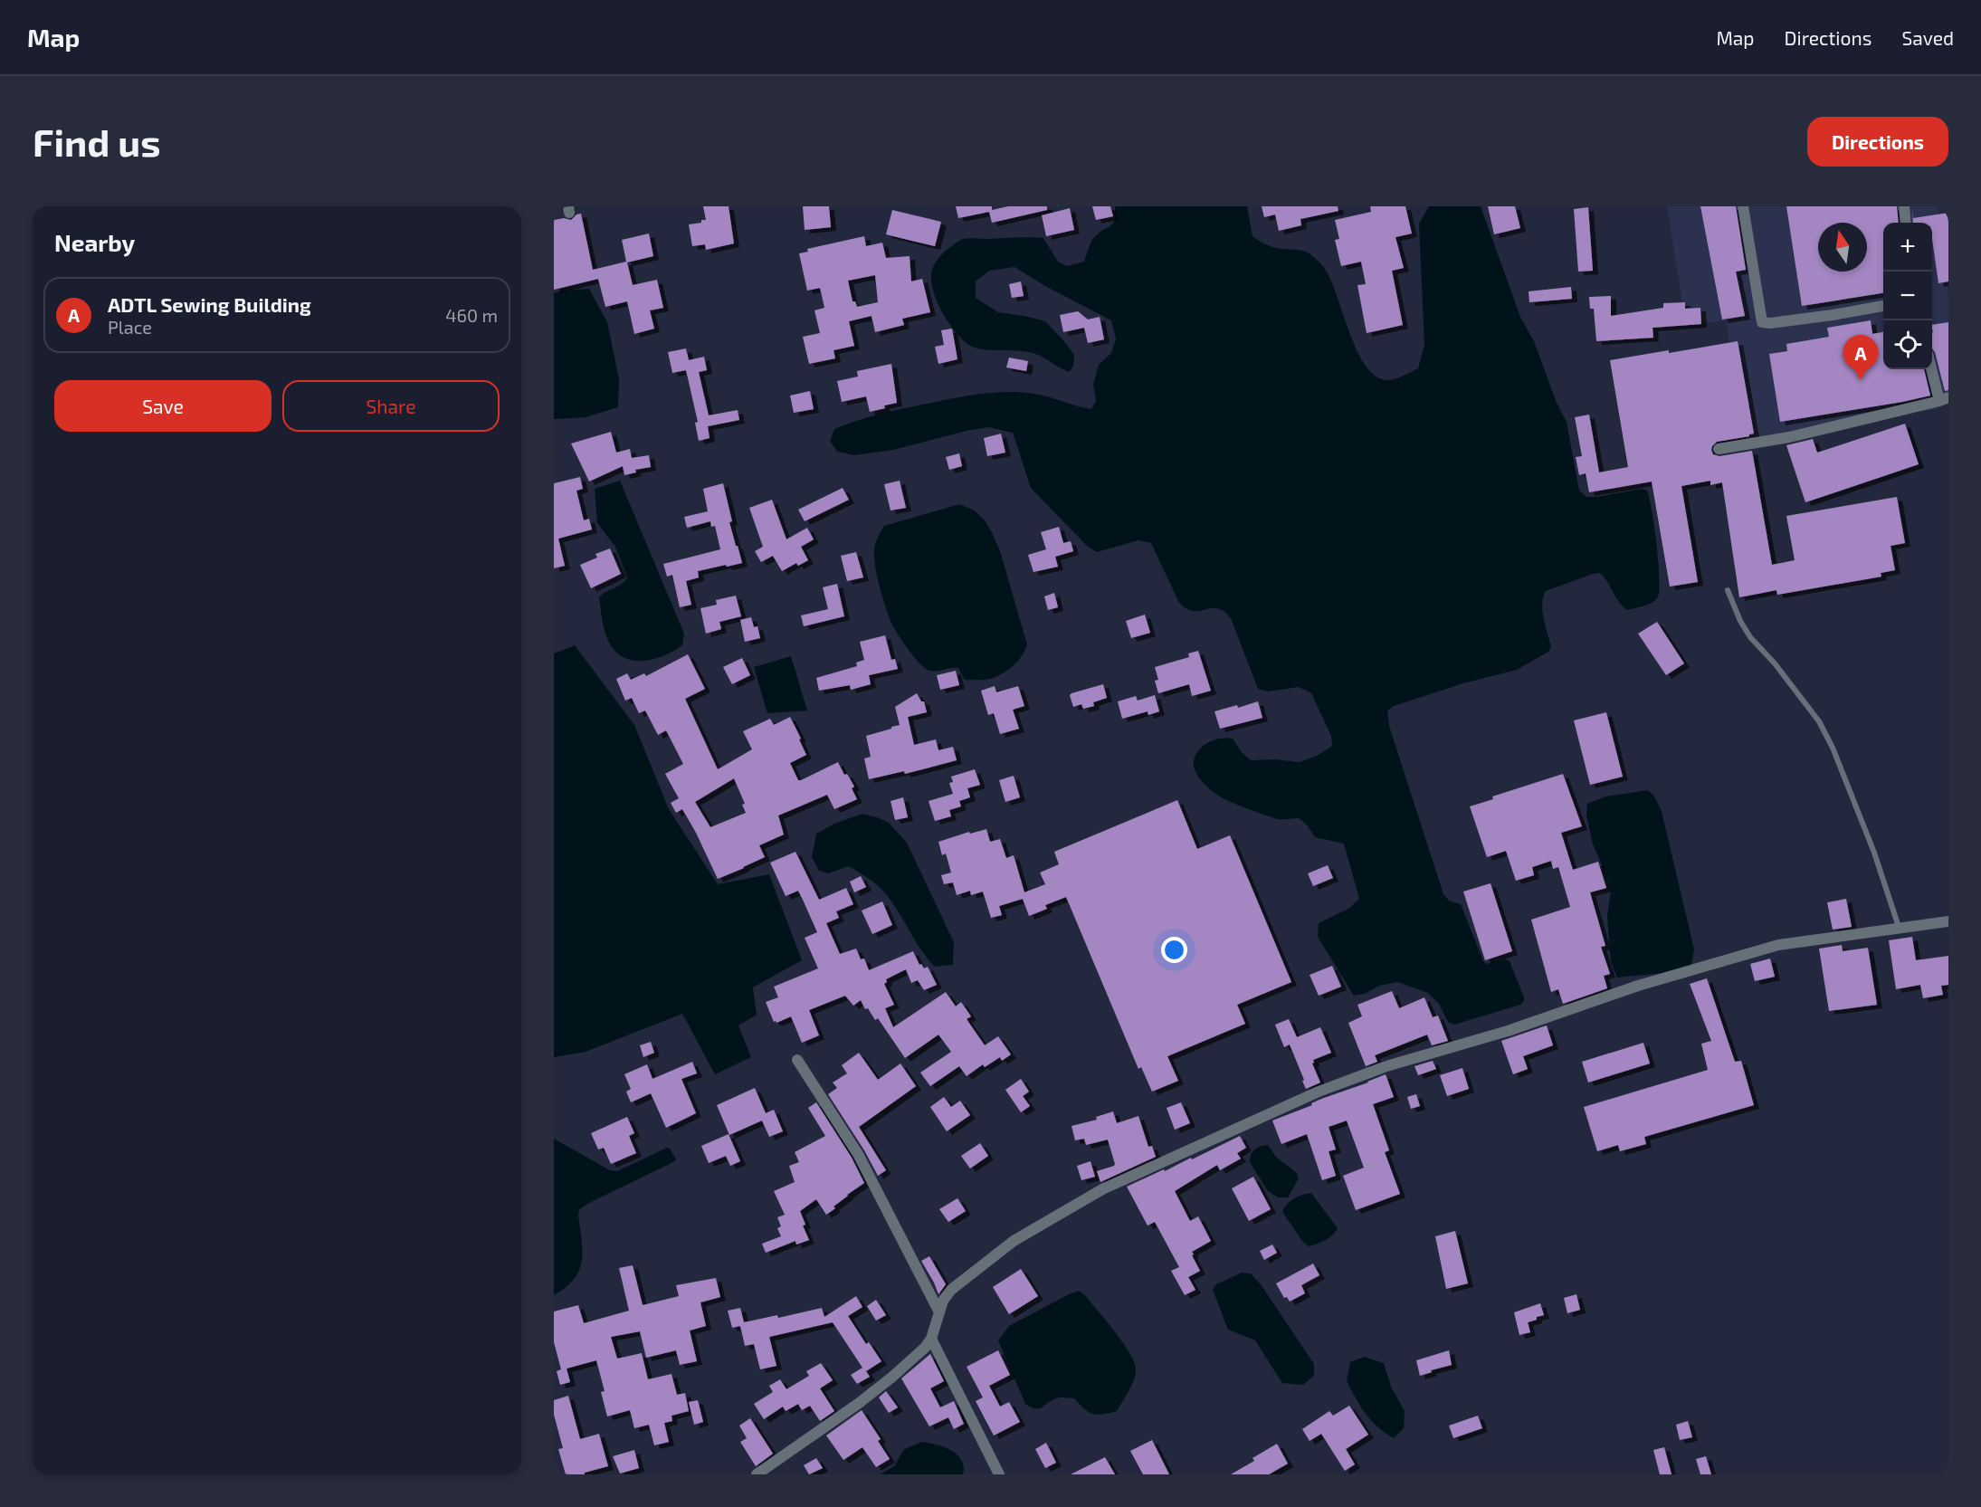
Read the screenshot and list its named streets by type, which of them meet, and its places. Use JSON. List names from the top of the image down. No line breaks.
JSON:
{"north":"top","page":{"header":"Map","nav":["Map","Directions","Saved"],"buttons":["Directions",["Save","Share"]],"title":"Find us","heading":"Nearby","map_buttons":["+","−"],"list":[{"mark":"A","name":"ADTL Sewing Building","note":"Place","value":"460 m"}],"pins":"A"}}
